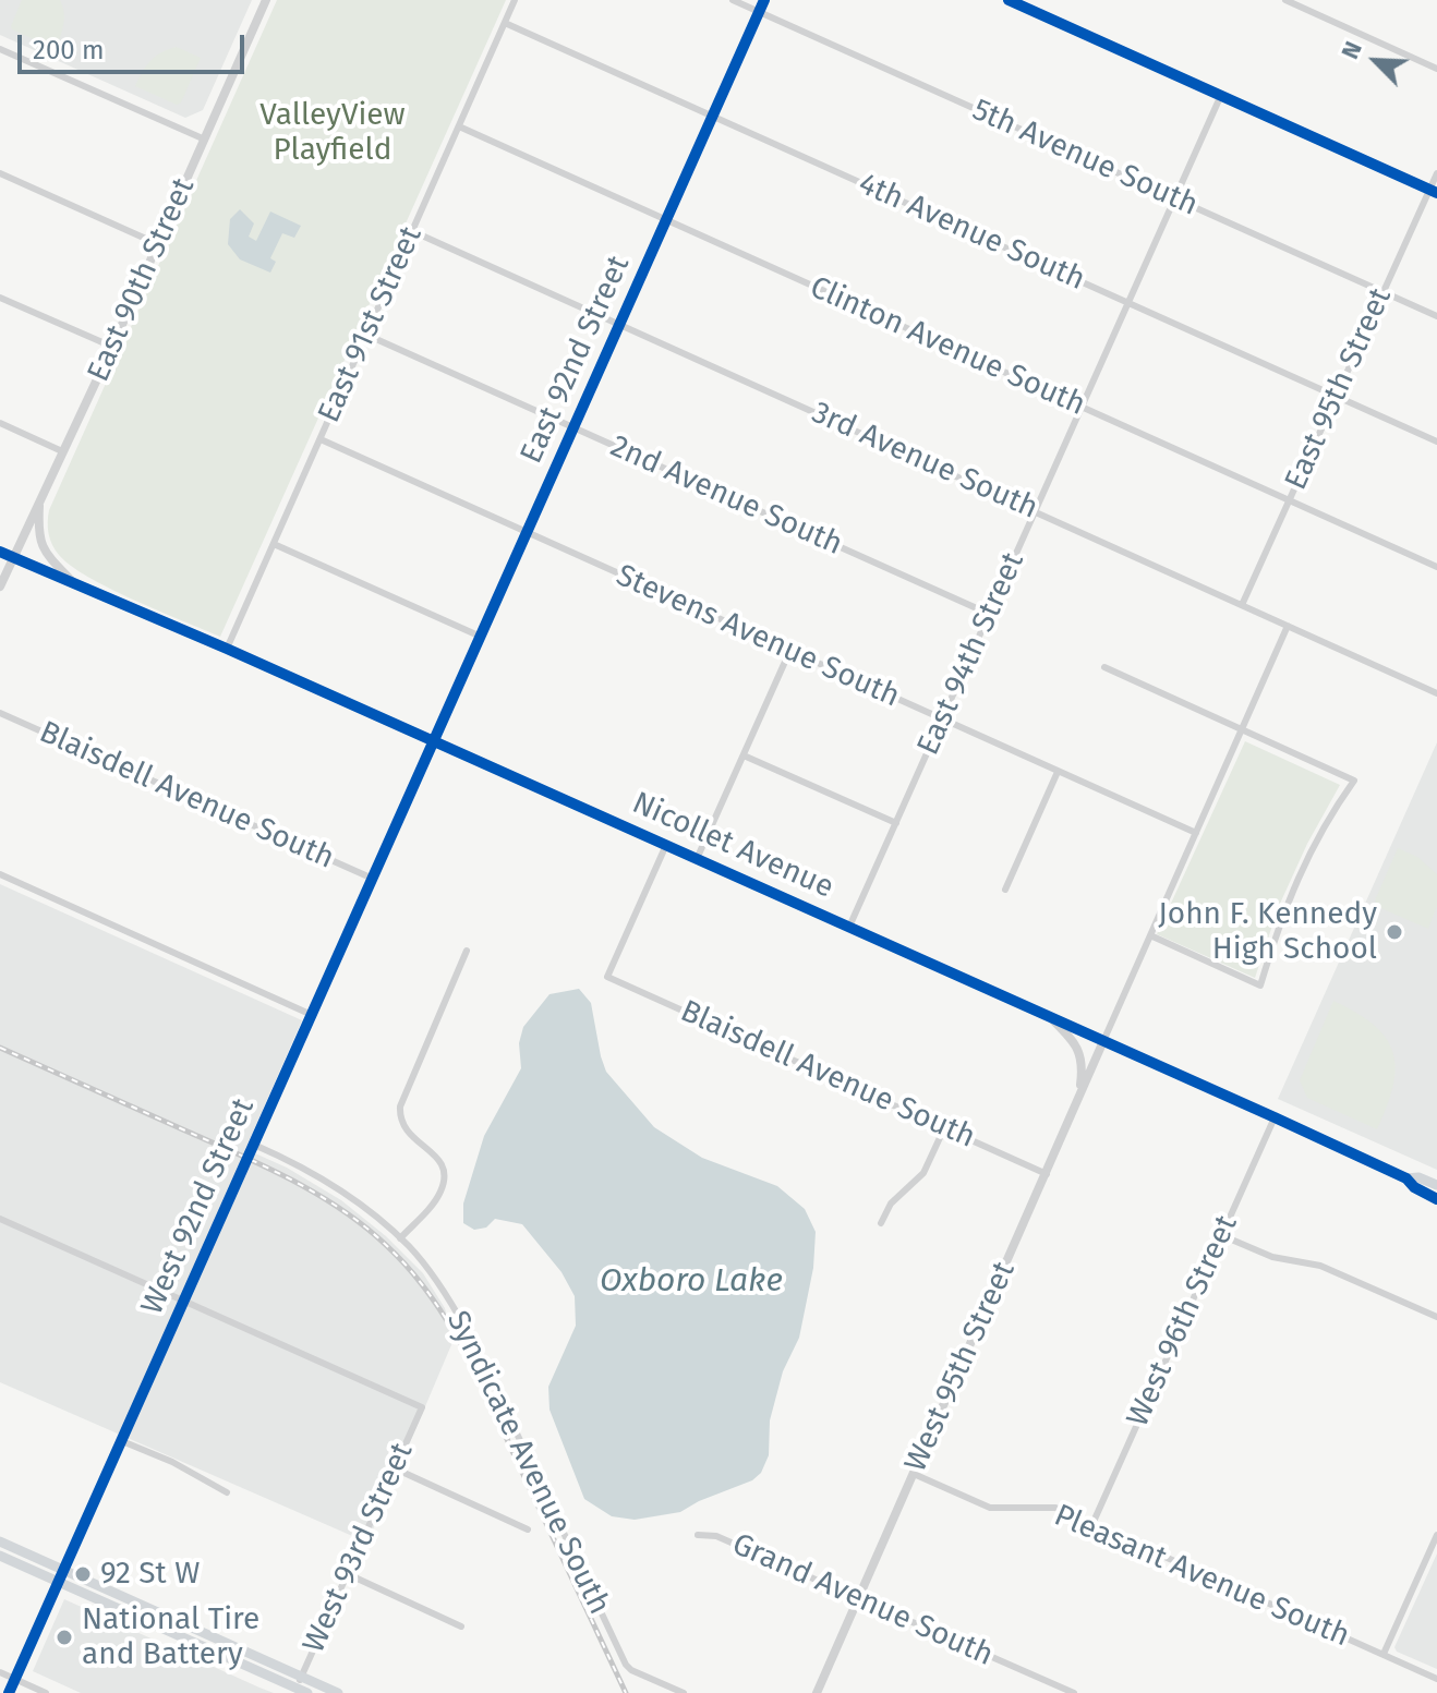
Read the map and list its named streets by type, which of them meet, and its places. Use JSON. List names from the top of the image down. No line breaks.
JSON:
{"streets":{"main road":["Nicollet Avenue"],"street":["5th Avenue South","4th Avenue South","East 90th Street","East 91st Street","Clinton Avenue South","East 92nd Street","East 95th Street","3rd Avenue South","2nd Avenue South","Stevens Avenue South","East 94th Street","Blaisdell Avenue South","West 92nd Street","West 96th Street","West 95th Street","Syndicate Avenue South","West 93rd Street","Pleasant Avenue South","Grand Avenue South"]},"crossings":[["5th Avenue South","East 92nd Street"],["5th Avenue South","East 95th Street"],["5th Avenue South","East 94th Street"],["4th Avenue South","East 91st Street"],["4th Avenue South","East 92nd Street"],["4th Avenue South","East 95th Street"],["4th Avenue South","East 94th Street"],["East 90th Street","Nicollet Avenue"],["East 91st Street","Clinton Avenue South"],["East 91st Street","3rd Avenue South"],["East 91st Street","2nd Avenue South"],["East 91st Street","Stevens Avenue South"],["East 91st Street","Nicollet Avenue"],["Clinton Avenue South","East 92nd Street"],["Clinton Avenue South","East 95th Street"],["Clinton Avenue South","East 94th Street"],["East 92nd Street","3rd Avenue South"],["East 92nd Street","2nd Avenue South"],["East 92nd Street","Stevens Avenue South"],["East 92nd Street","Nicollet Avenue"],["East 92nd Street","West 92nd Street"],["East 95th Street","3rd Avenue South"],["3rd Avenue South","East 94th Street"],["2nd Avenue South","East 94th Street"],["Stevens Avenue South","East 94th Street"],["East 94th Street","Nicollet Avenue"],["Blaisdell Avenue South","Nicollet Avenue"],["Blaisdell Avenue South","West 92nd Street"],["Blaisdell Avenue South","West 95th Street"],["Nicollet Avenue","West 92nd Street"],["Nicollet Avenue","West 96th Street"],["Nicollet Avenue","West 95th Street"],["West 92nd Street","Syndicate Avenue South"],["West 92nd Street","West 93rd Street"],["West 96th Street","Pleasant Avenue South"],["West 95th Street","Pleasant Avenue South"],["West 95th Street","Grand Avenue South"]],"water":["Oxboro Lake"],"parks":["ValleyView Playfield"],"places":["John F. Kennedy High School","92 St W","National Tire and Battery"],"scale_bar":"200 m","north":"top left"}
